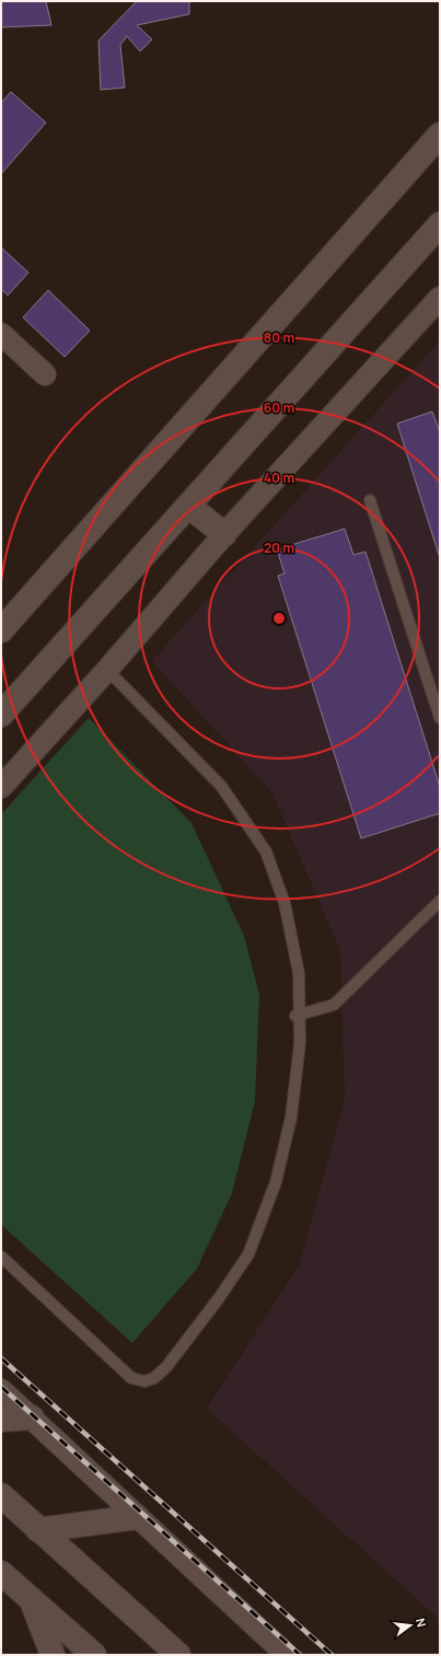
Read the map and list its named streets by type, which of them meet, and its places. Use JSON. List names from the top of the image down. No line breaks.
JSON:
{"north":"right","rings":["80 m","60 m","40 m","20 m"]}
